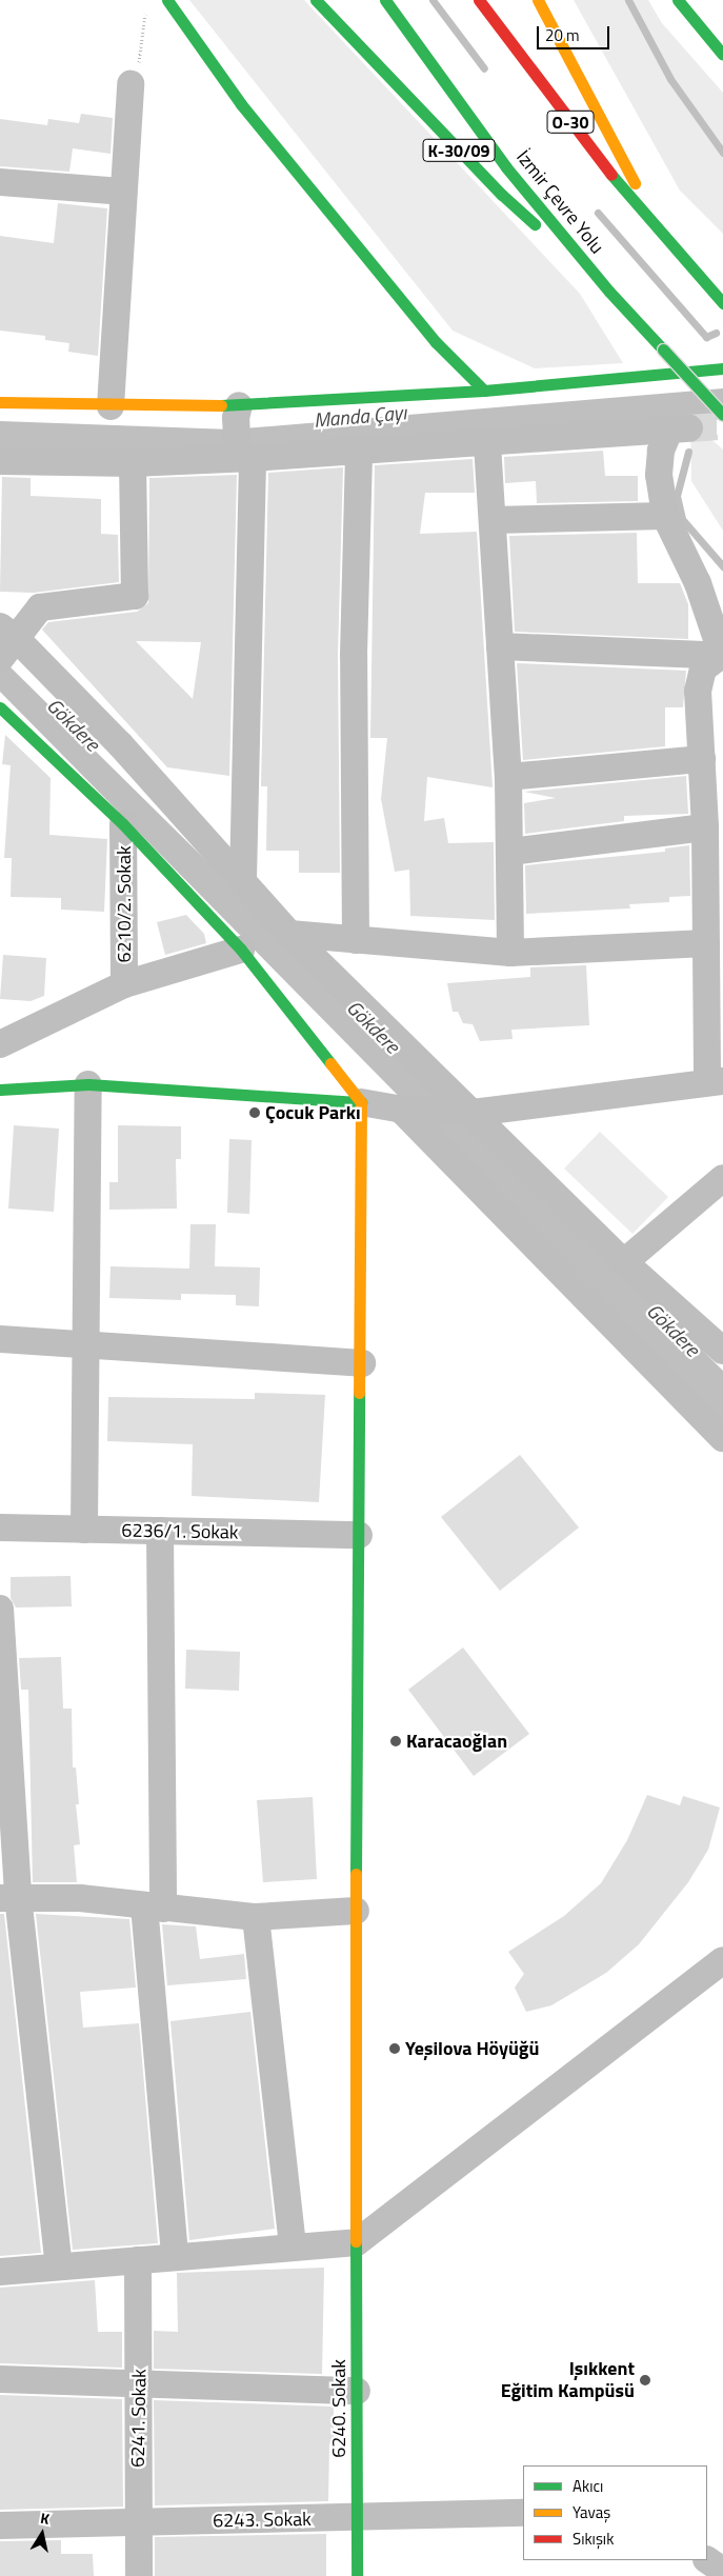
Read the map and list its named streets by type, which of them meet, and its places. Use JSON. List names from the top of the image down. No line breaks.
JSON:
{"streets":{"main road":["O-30","K-30/09","İzmir Çevre Yolu","6240. Sokak"],"street":["6210/2. Sokak","6236/1. Sokak","6241. Sokak","6243. Sokak"]},"crossings":[["K-30/09","İzmir Çevre Yolu"],["6236/1. Sokak","6240. Sokak"],["6240. Sokak","6243. Sokak"],["6241. Sokak","6243. Sokak"]],"water":["Manda Çayı","Gökdere"],"places":["Çocuk Parkı","Karacaoğlan","Yeşilova Höyüğü","Işıkkent Eğitim Kampüsü"],"legend":["Akıcı","Yavaş","Sıkışık"],"scale_bar":"20 m","north":"top"}
